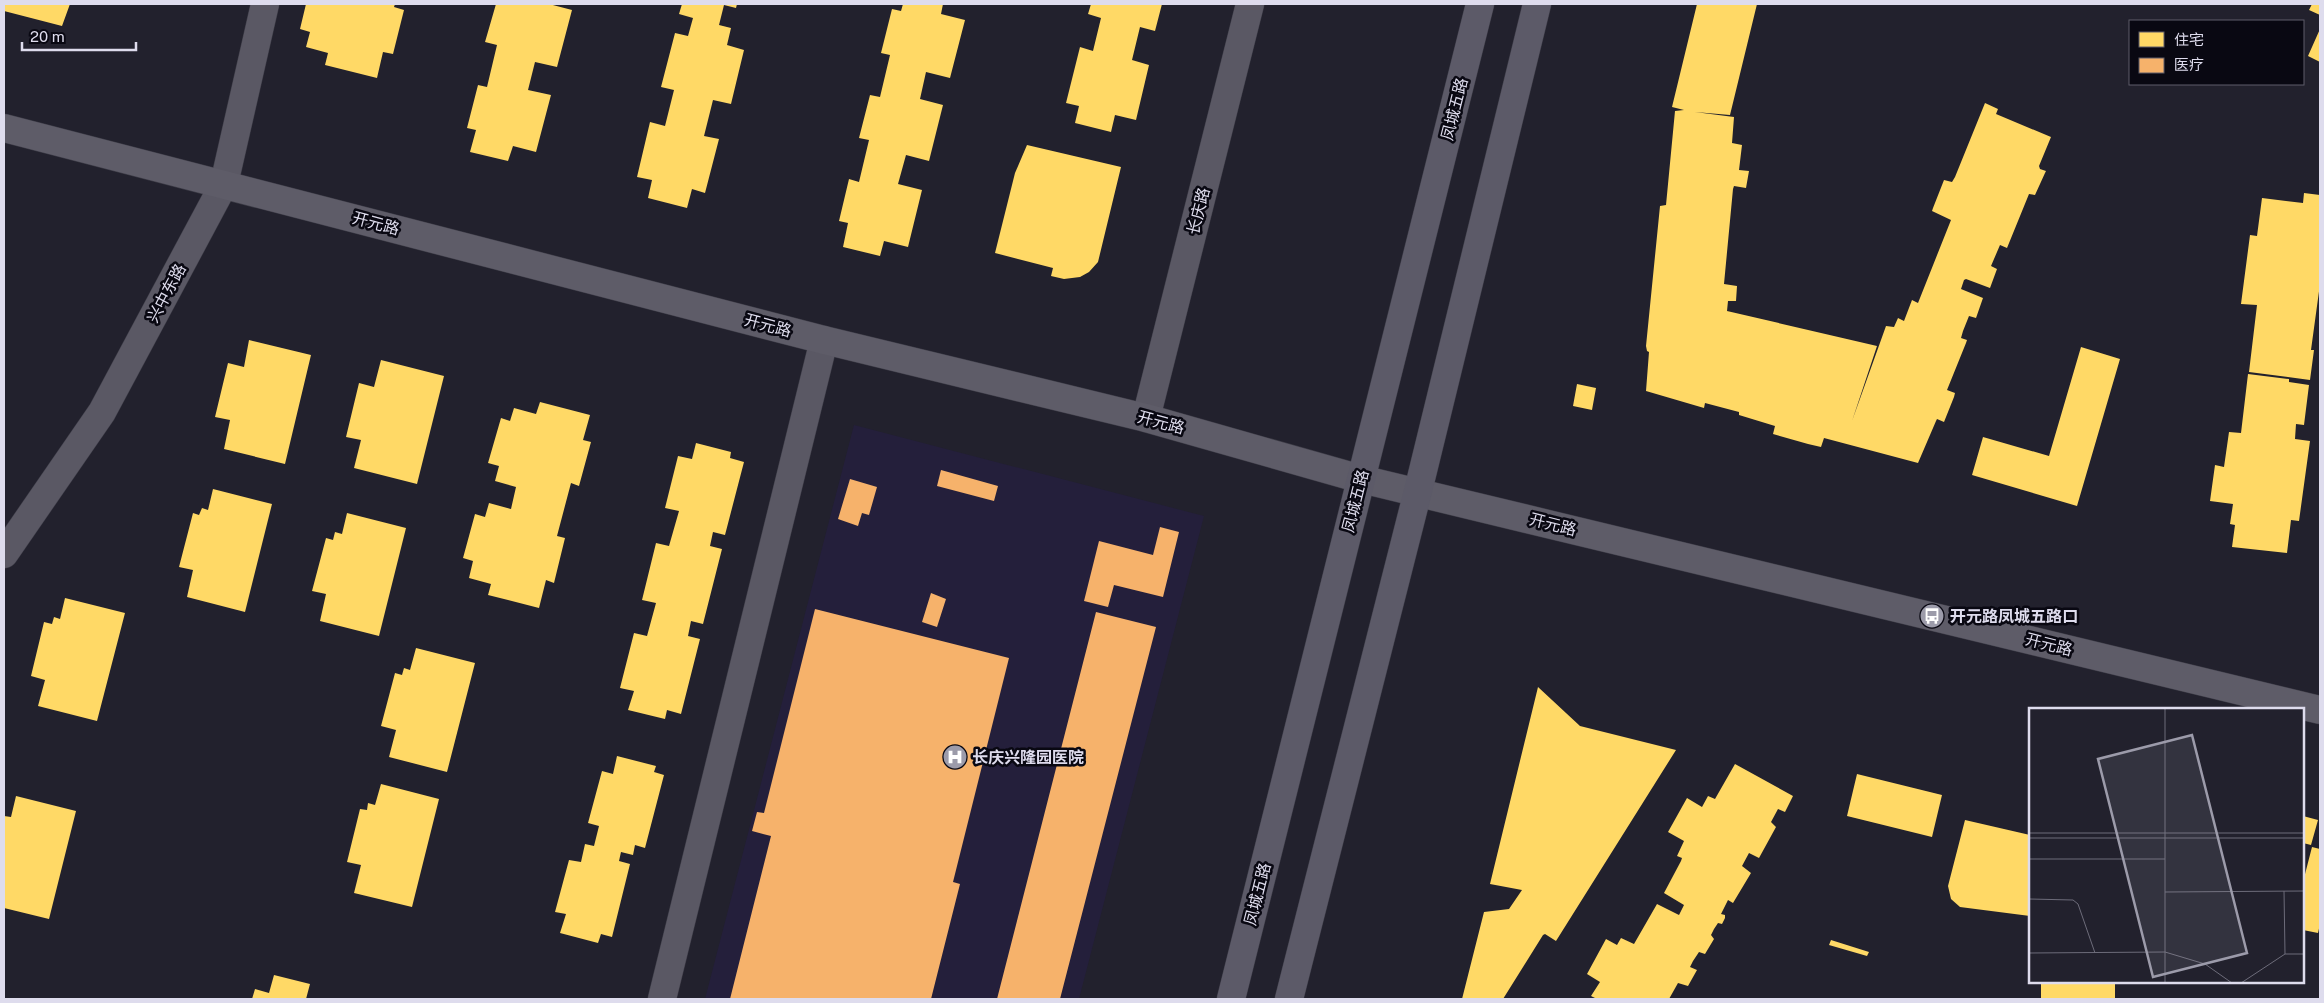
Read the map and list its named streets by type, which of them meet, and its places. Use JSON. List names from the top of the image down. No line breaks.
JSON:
{"streets":{"main road":["凤城五路"],"street":["长庆路","开元路","兴中东路"]},"crossings":[["凤城五路","开元路"],["长庆路","开元路"],["开元路","兴中东路"]],"places":{"bus stop":["开元路凤城五路口"],"hospital":["长庆兴隆园医院"]},"legend":["住宅","医疗"],"scale_bar":"20 m"}
